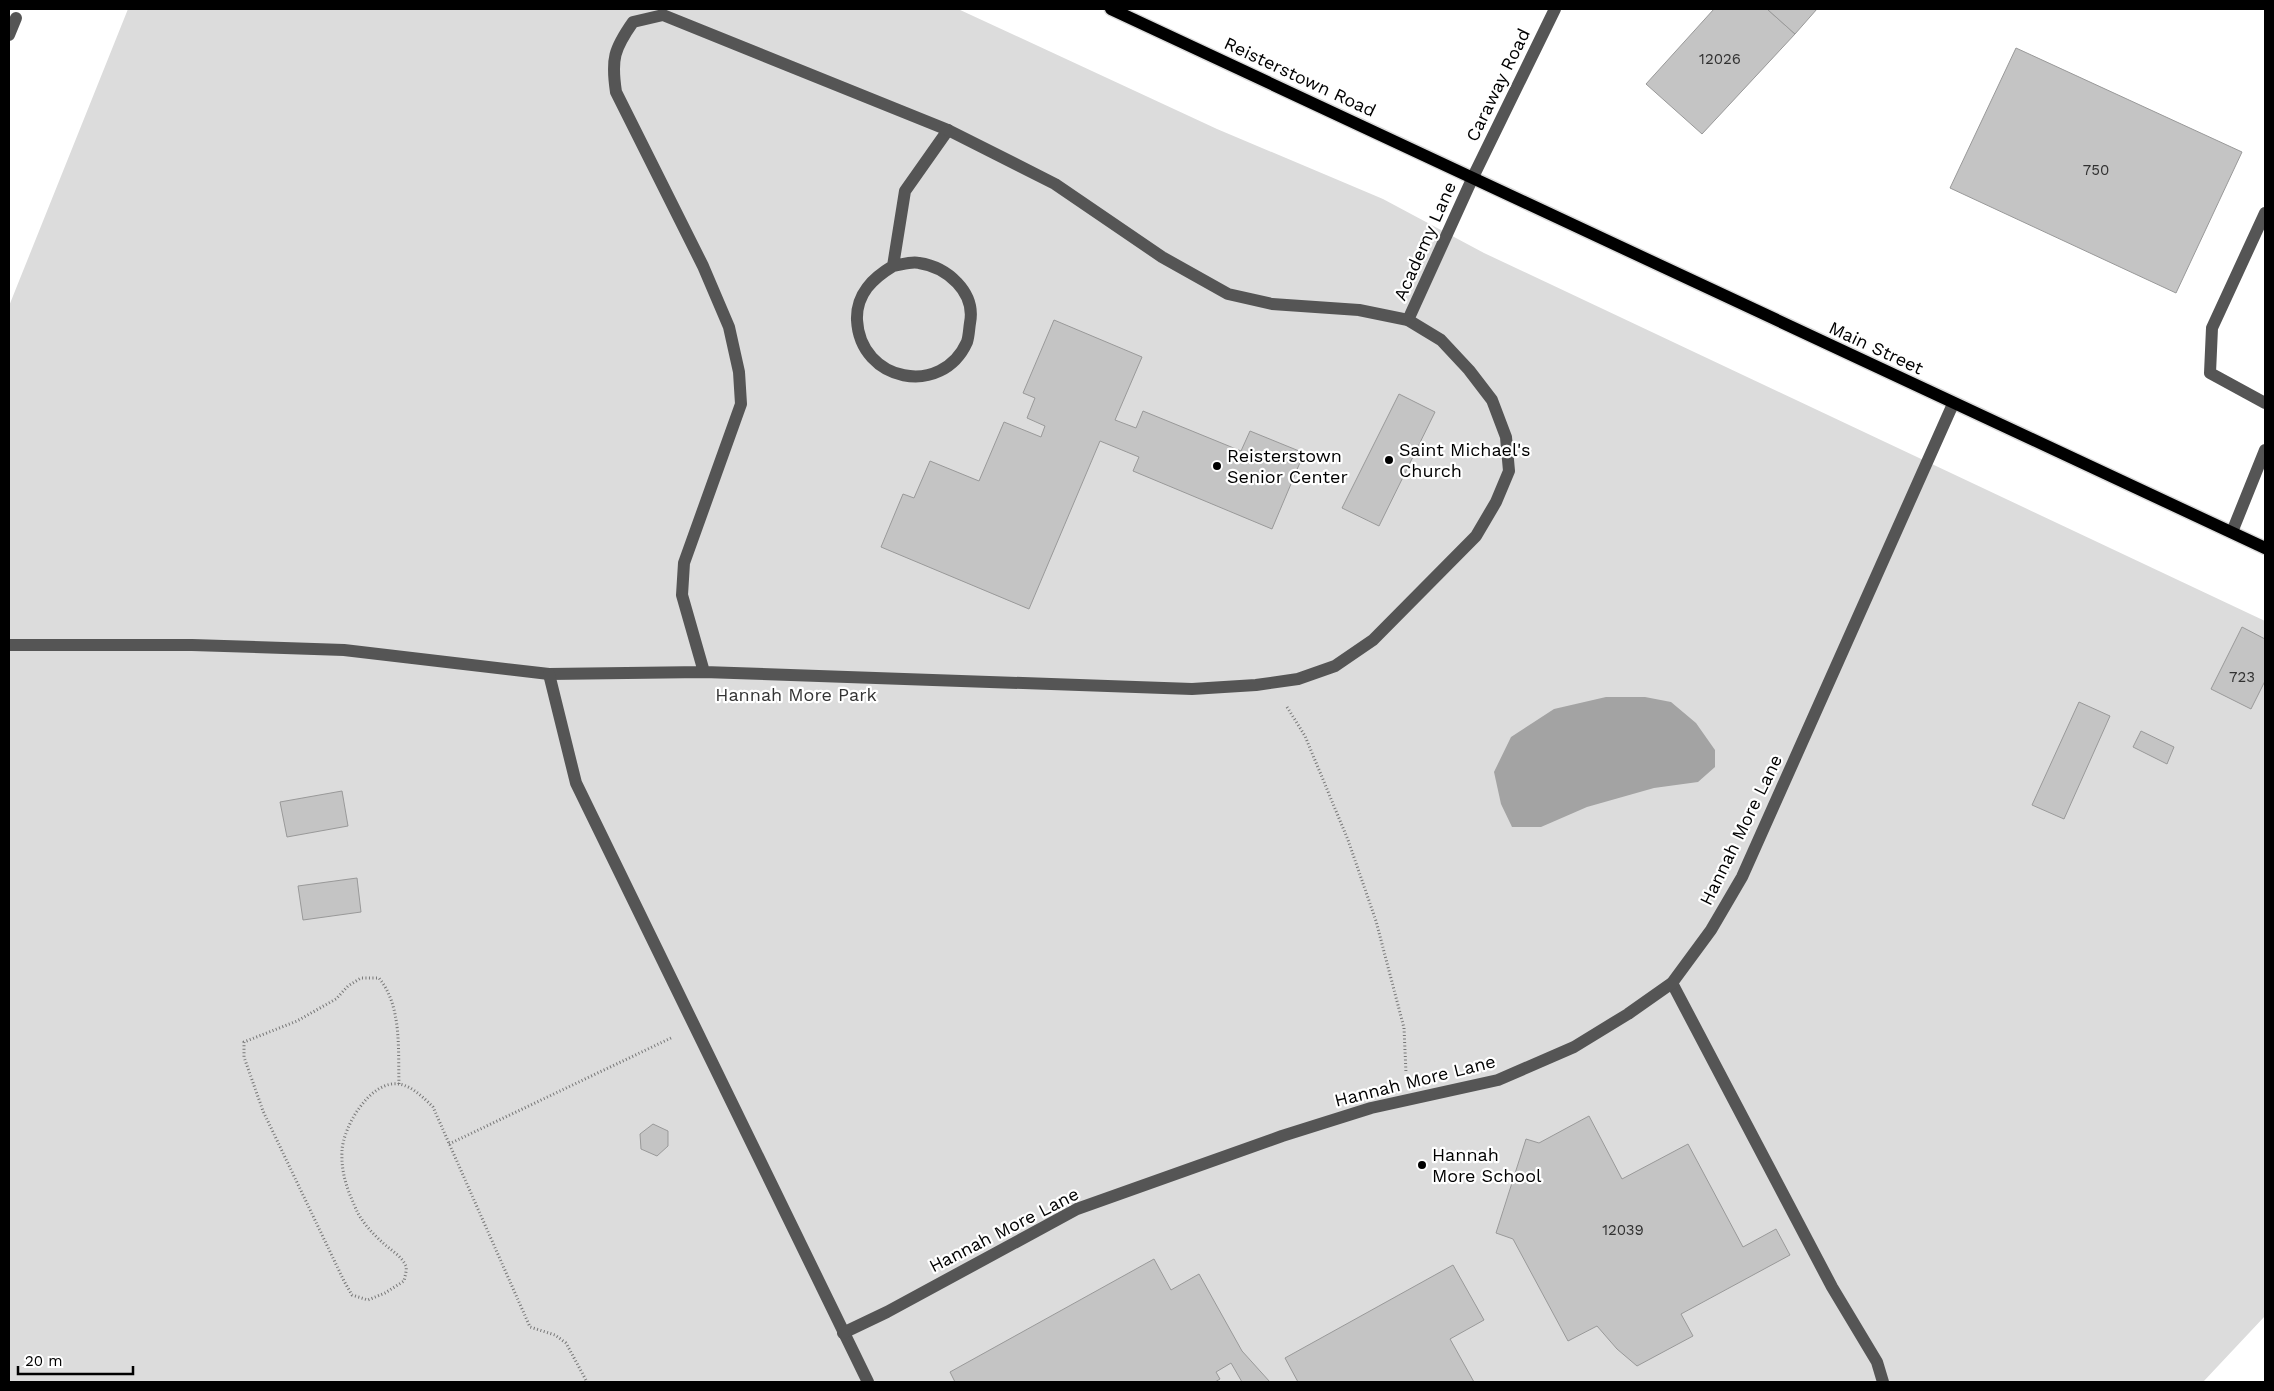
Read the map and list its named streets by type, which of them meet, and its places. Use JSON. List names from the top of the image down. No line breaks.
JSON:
{"streets":{"main road":["Reisterstown Road","Main Street"],"street":["Caraway Road","Academy Lane","Hannah More Lane"]},"crossings":[["Reisterstown Road","Caraway Road"],["Reisterstown Road","Academy Lane"],["Reisterstown Road","Main Street"],["Caraway Road","Academy Lane"],["Caraway Road","Main Street"],["Academy Lane","Main Street"],["Main Street","Hannah More Lane"]],"parks":["Hannah More Park"],"places":["Saint Michael's Church","Reisterstown Senior Center","Hannah More School"],"house_numbers":["12026","750","723","12039"],"scale_bar":"20 m"}
